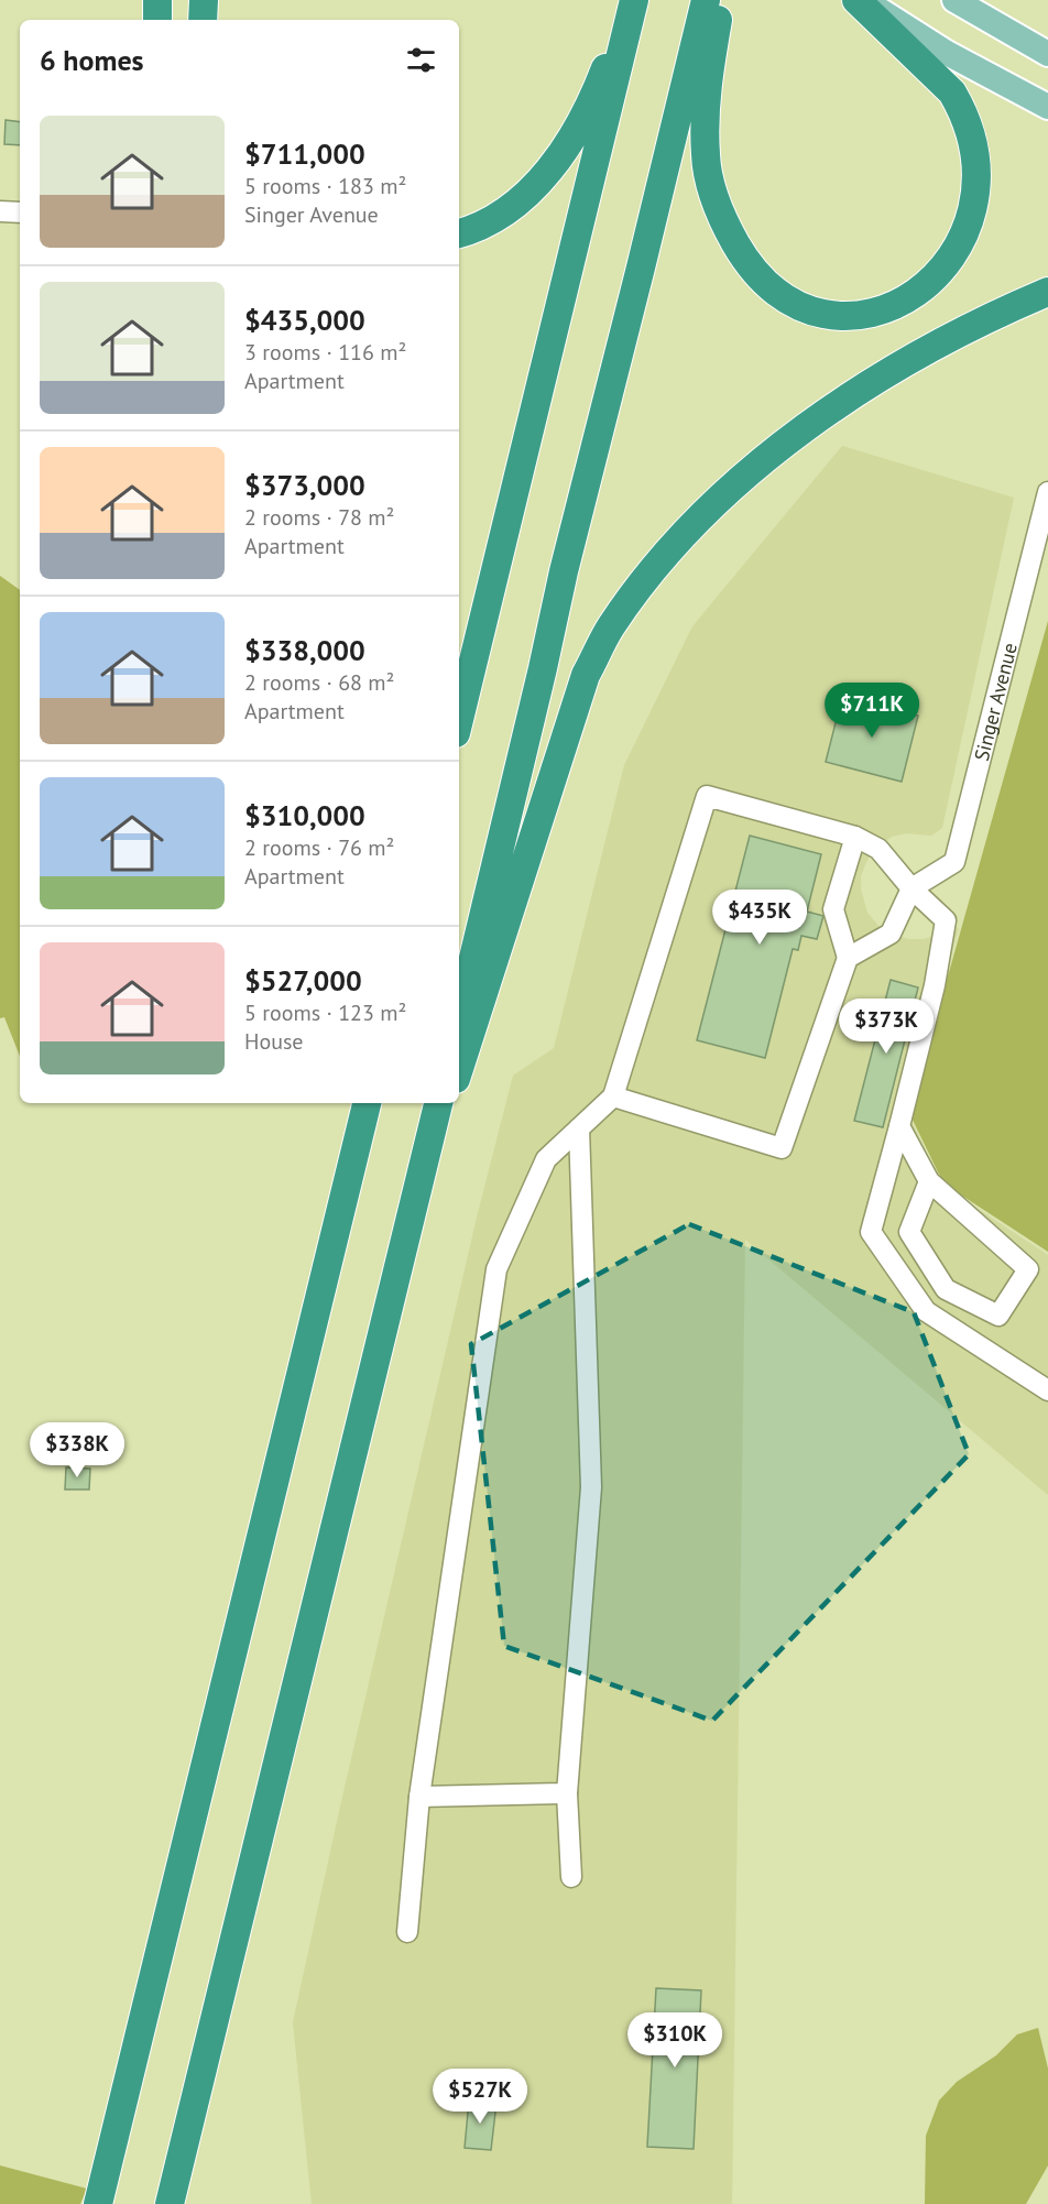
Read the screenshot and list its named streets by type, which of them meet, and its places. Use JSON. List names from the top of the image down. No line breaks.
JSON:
{"streets":{"street":["Singer Avenue"]},"page":{"heading":"6 homes","list":[{"name":"$711,000","note":"5 rooms · 183 m² · Singer Avenue"},{"name":"$435,000","note":"3 rooms · 116 m² · Apartment"},{"name":"$373,000","note":"2 rooms · 78 m² · Apartment"},{"name":"$338,000","note":"2 rooms · 68 m² · Apartment"},{"name":"$310,000","note":"2 rooms · 76 m² · Apartment"},{"name":"$527,000","note":"5 rooms · 123 m² · House"}],"price":["$711K","$435K","$373K","$338K","$310K","$527K"]}}
